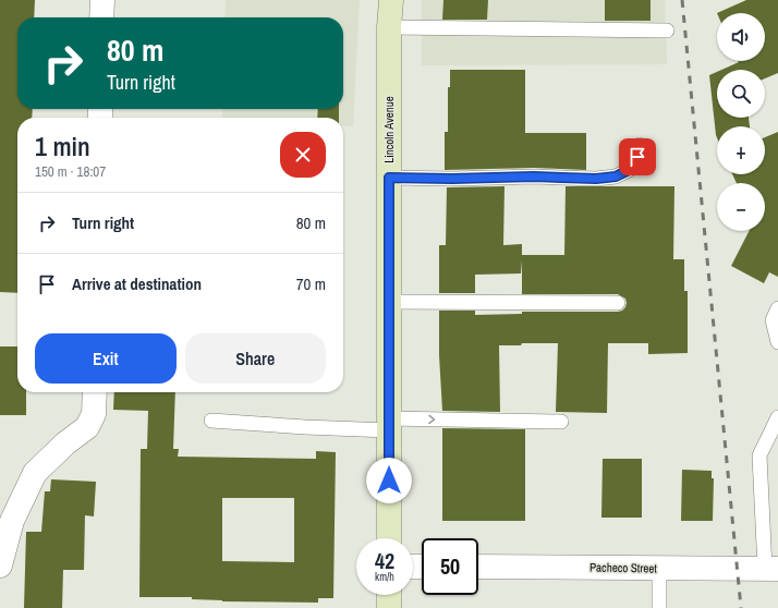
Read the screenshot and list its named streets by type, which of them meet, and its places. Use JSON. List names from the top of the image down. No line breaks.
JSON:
{"streets":{"main road":["Lincoln Avenue"],"street":["Pacheco Street"]},"page":{"map_buttons":["+","−"],"turn":["80 m","Turn right"],"heading":["1 min","150 m · 18:07"],"list":[{"name":"Turn right","value":"80 m"},{"name":"Arrive at destination","value":"70 m"}],"buttons":["Exit","Share"],"speed":"42 km/h","limit":"50"}}
